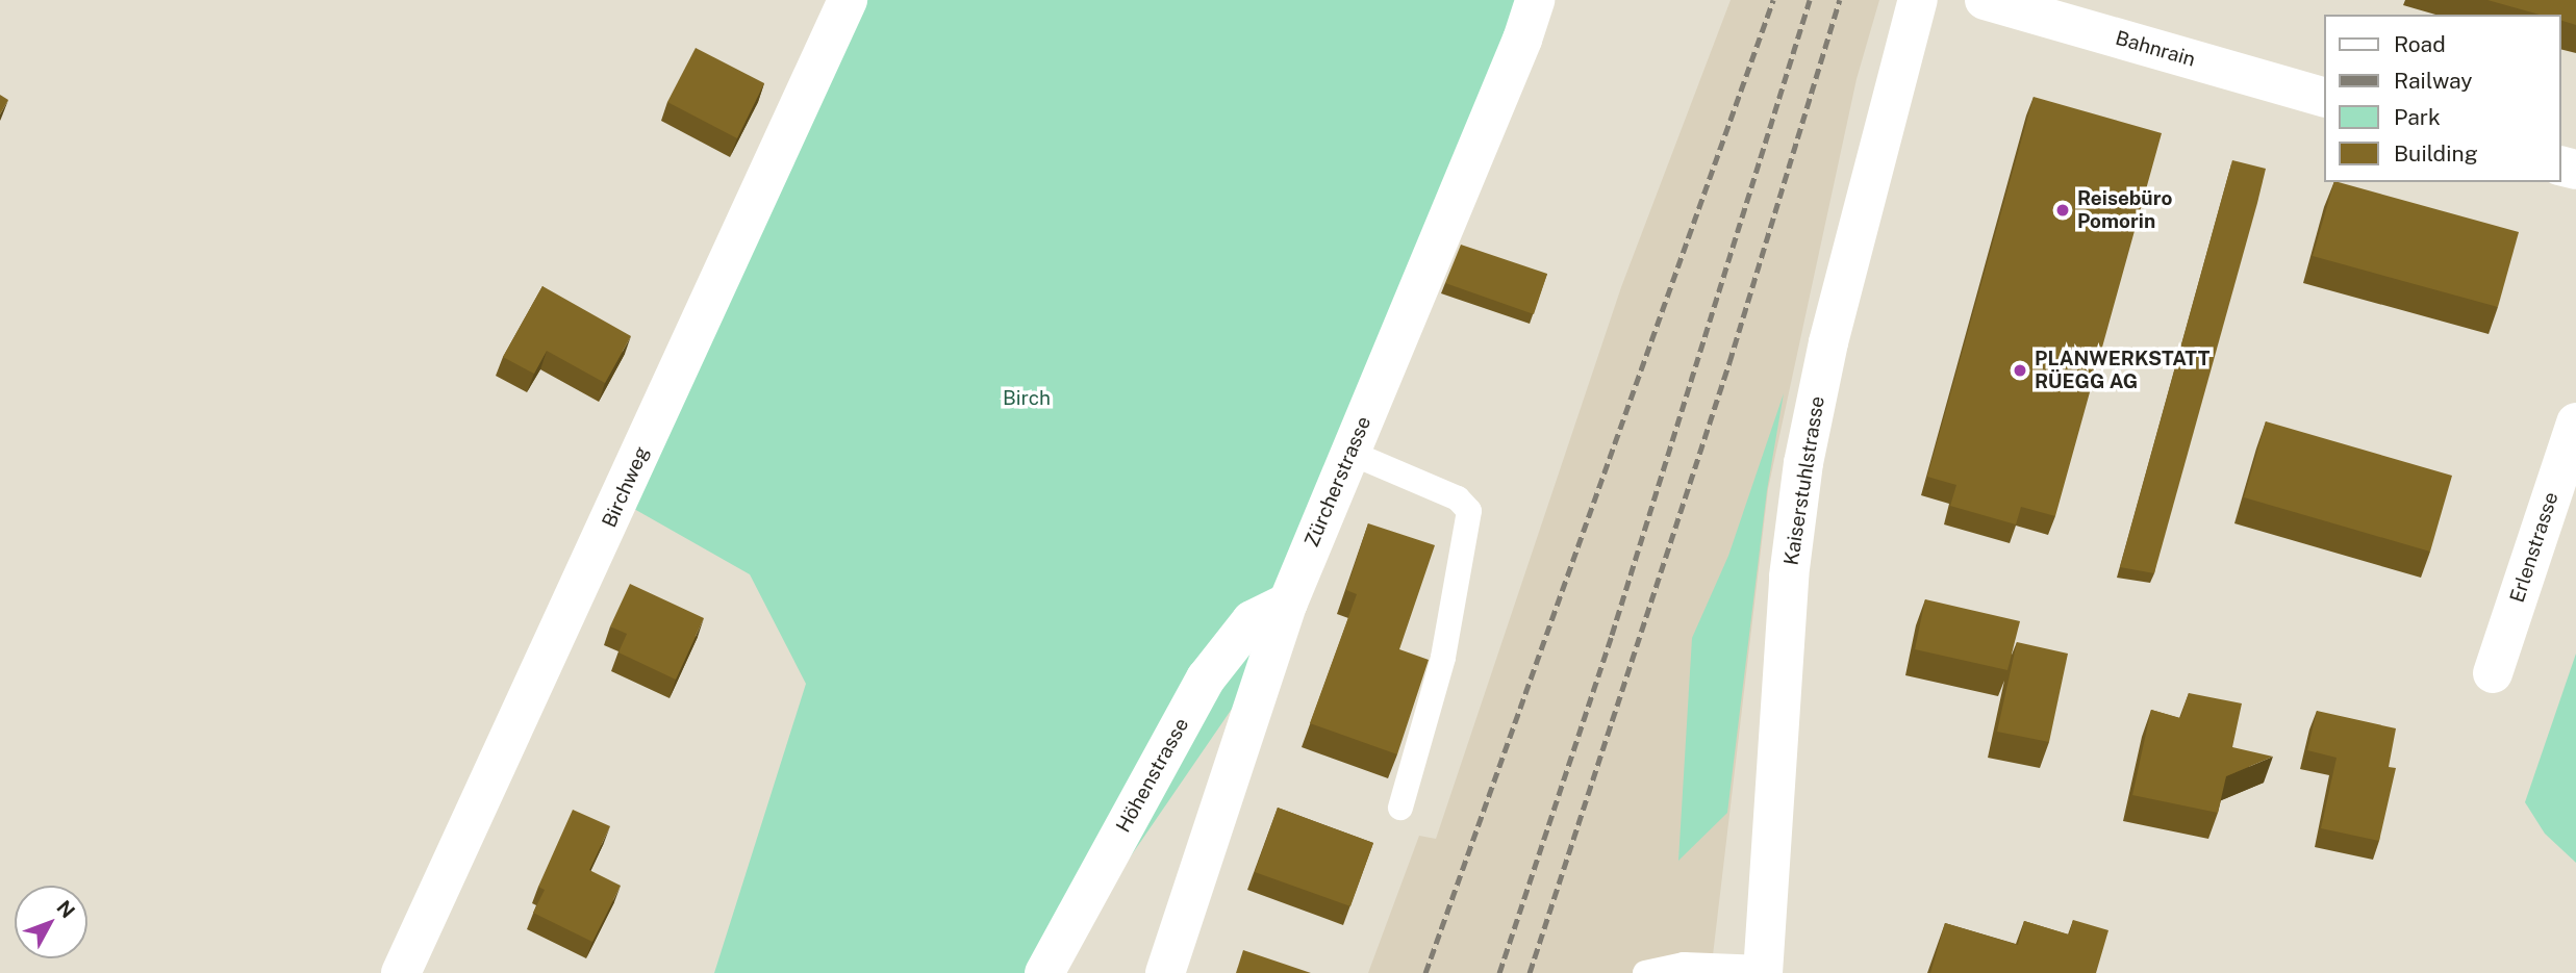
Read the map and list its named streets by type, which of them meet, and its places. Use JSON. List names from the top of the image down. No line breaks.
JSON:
{"streets":{"street":["Bahnrain","Kaiserstuhlstrasse","Zürcherstrasse","Birchweg","Erlenstrasse","Höhenstrasse"]},"crossings":[["Zürcherstrasse","Höhenstrasse"]],"parks":["Birch"],"places":["Reisebüro Pomorin","PLANWERKSTATT RÜEGG AG"],"legend":["Road","Railway","Park","Building"],"north":"top right"}
